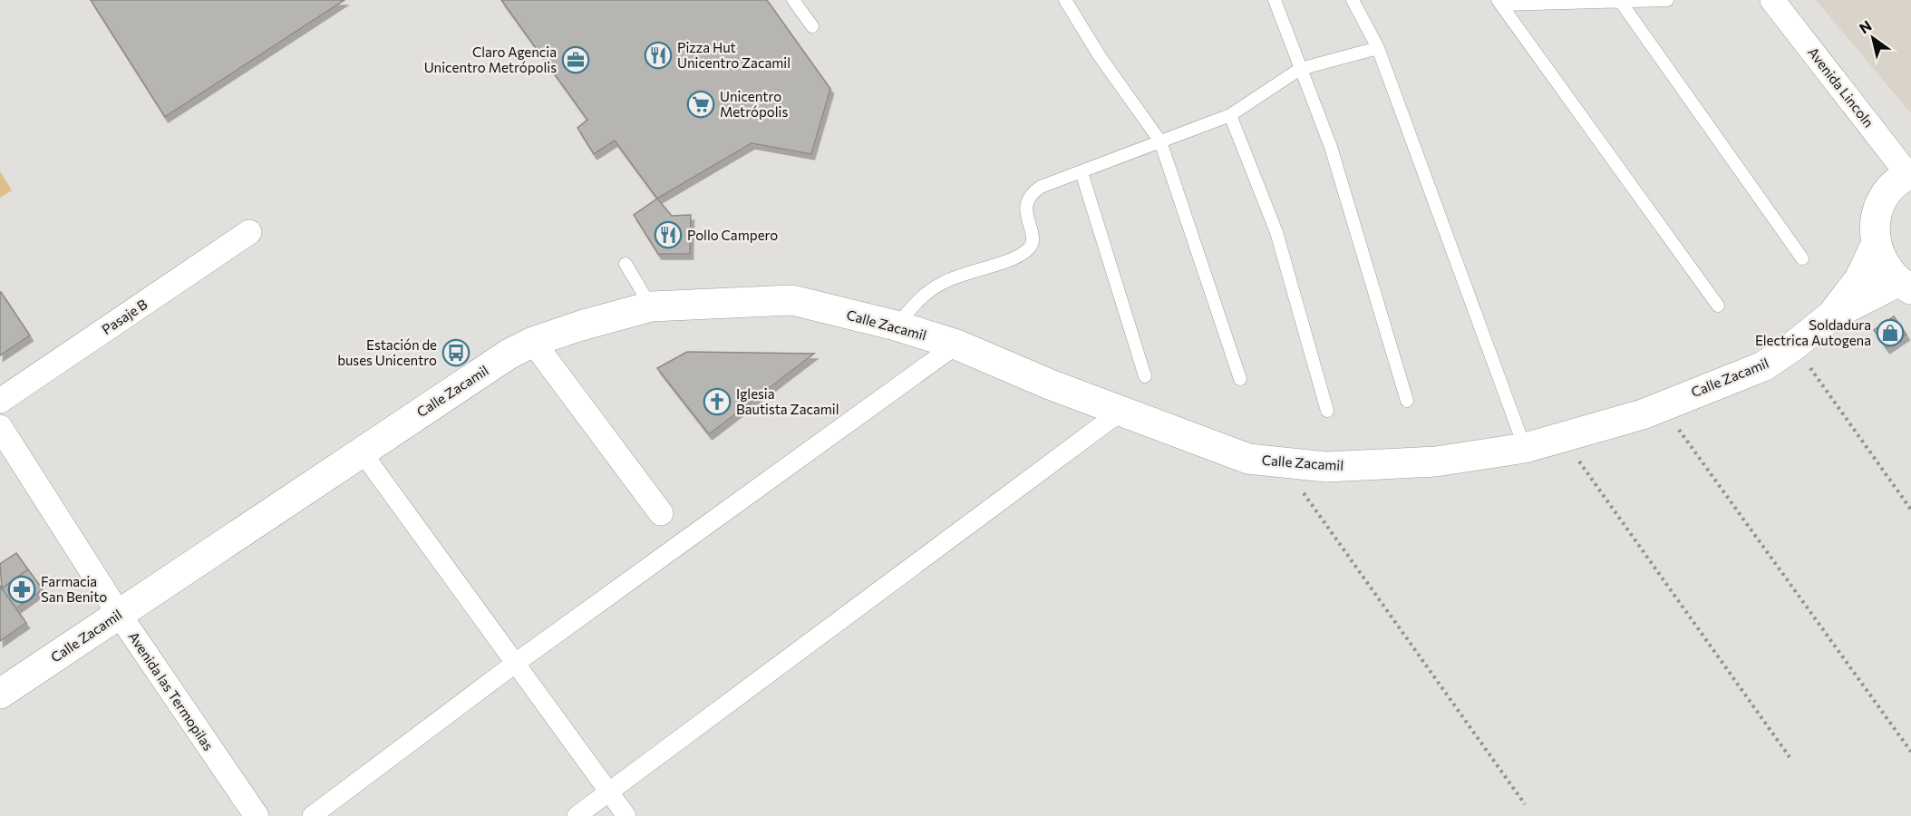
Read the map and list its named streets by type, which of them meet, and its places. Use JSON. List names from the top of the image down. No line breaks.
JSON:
{"streets":{"street":["Avenida Lincoln","Pasaje B","Calle Zacamil","Avenida las Termopilas"]},"crossings":[["Calle Zacamil","Avenida las Termopilas"]],"places":{"restaurant":["Pizza Hut Unicentro Zacamil","Pollo Campero"],"office":["Claro Agencia Unicentro Metrópolis"],"supermarket":["Unicentro Metrópolis"],"shop":["Soldadura Electrica Autogena"],"bus stop":["Estación de buses Unicentro"],"church":["Iglesia Bautista Zacamil"],"pharmacy":["Farmacia San Benito"]},"north":"top left"}
